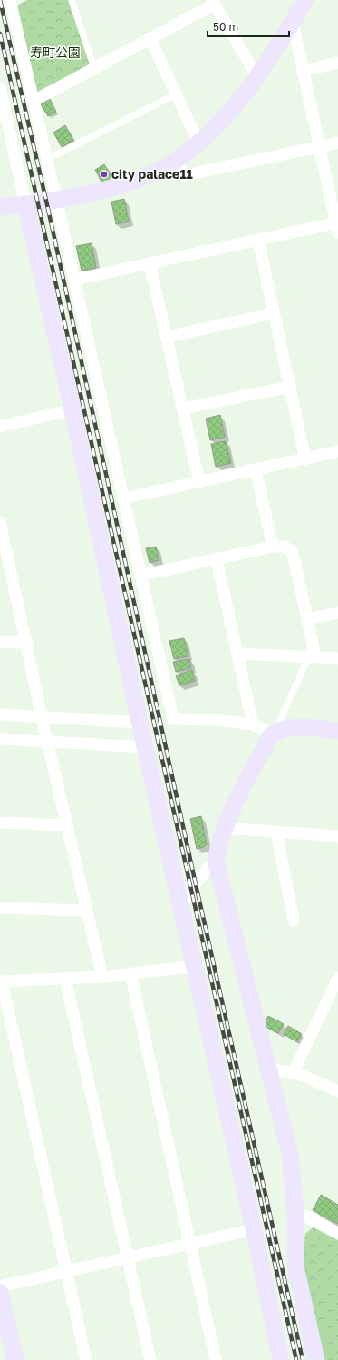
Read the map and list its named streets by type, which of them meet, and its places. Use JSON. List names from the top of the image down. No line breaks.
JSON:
{"parks":["寿町公園"],"places":["city palace11"],"scale_bar":"50 m"}
